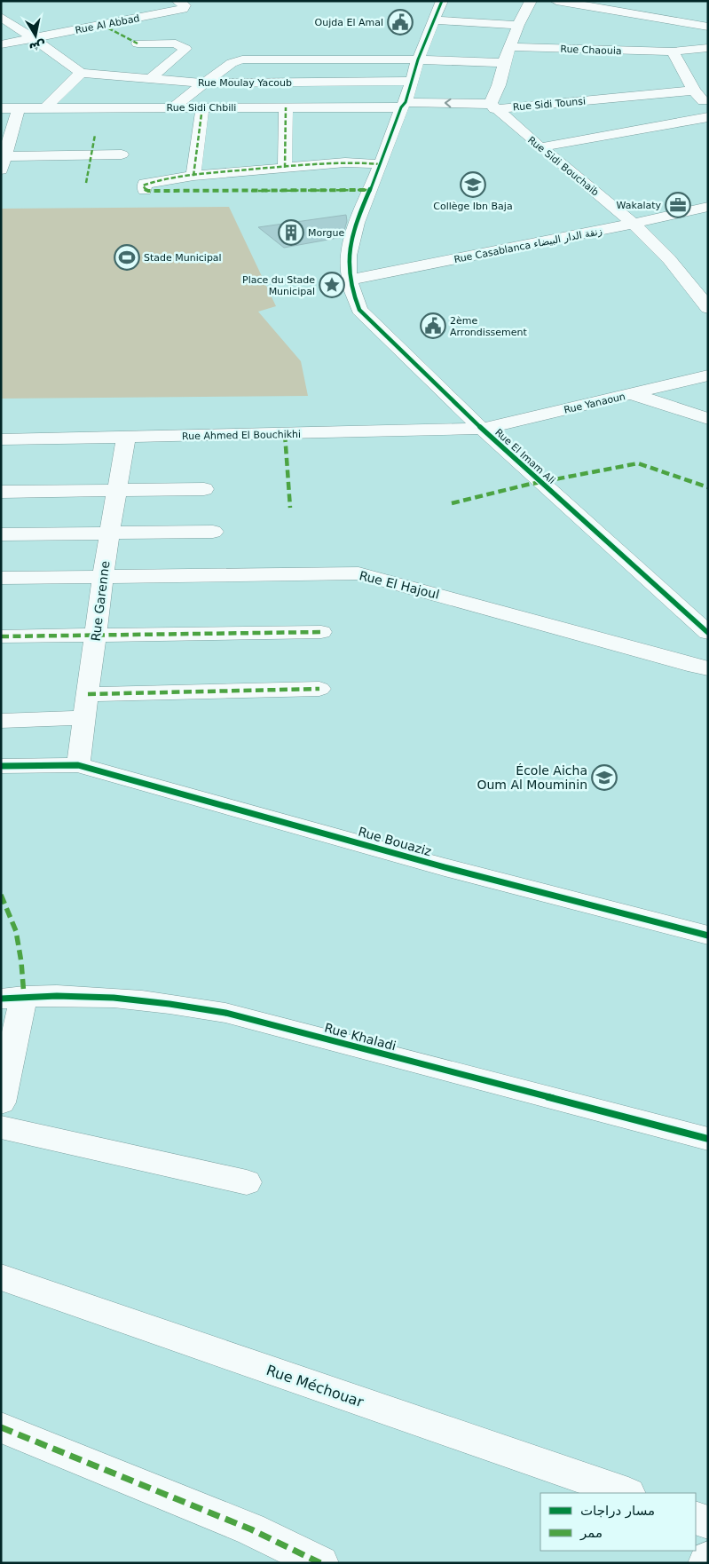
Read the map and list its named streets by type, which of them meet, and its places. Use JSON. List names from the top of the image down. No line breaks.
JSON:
{"streets":{"street":["Rue Al Abbad","Rue Chaouia","Rue Moulay Yacoub","Rue Sidi Tounsi","Rue Sidi Chbili","Rue Sidi Bouchaib","Rue Casablanca زنقة الدار البيضاء","Rue Yanaoun","Rue Ahmed El Bouchikhi","Rue El Imam Ali","Rue El Hajoul","Rue Garenne","Rue Bouaziz","Rue Khaladi","Rue Méchouar"]},"crossings":[["Rue Sidi Tounsi","Rue Sidi Chbili"],["Rue Sidi Tounsi","Rue Sidi Bouchaib"],["Rue Sidi Bouchaib","Rue Casablanca زنقة الدار البيضاء"],["Rue Casablanca زنقة الدار البيضاء","Rue El Imam Ali"],["Rue Yanaoun","Rue Ahmed El Bouchikhi"],["Rue Yanaoun","Rue El Imam Ali"],["Rue Ahmed El Bouchikhi","Rue El Imam Ali"],["Rue Ahmed El Bouchikhi","Rue Garenne"],["Rue El Hajoul","Rue Garenne"],["Rue Garenne","Rue Bouaziz"]],"places":{"public building":["Oujda El Amal","2ème Arrondissement"],"school or university":["Collège Ibn Baja","École Aicha Oum Al Mouminin"],"office":["Wakalaty"],"building":["Morgue"],"sports":["Stade Municipal"],"place":["Place du Stade Municipal"]},"legend":["مسار دراجات","ممر"],"north":"bottom"}
